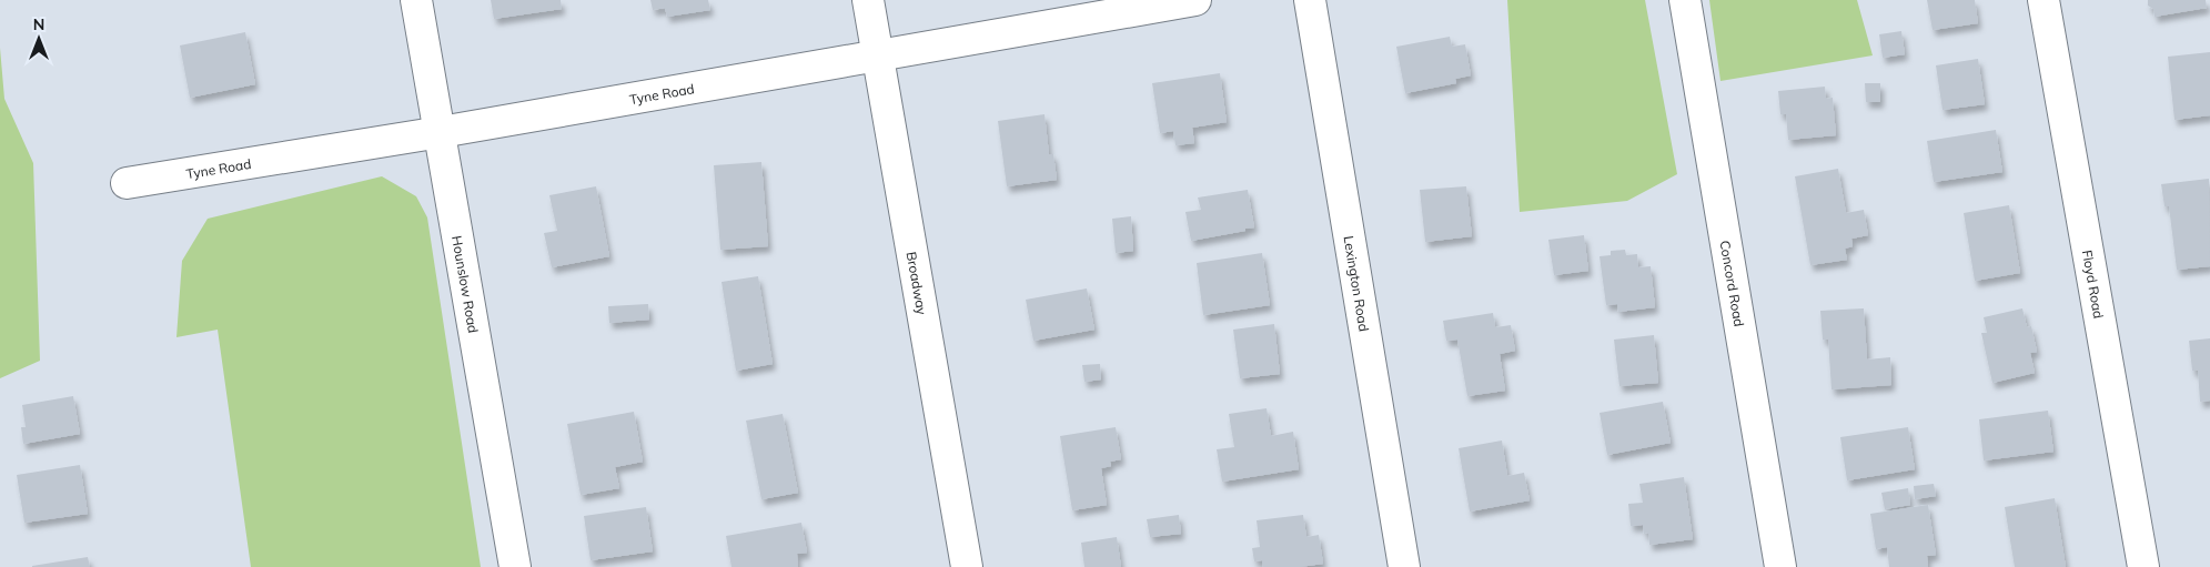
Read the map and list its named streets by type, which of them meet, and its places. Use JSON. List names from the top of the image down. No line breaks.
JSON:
{"streets":{"street":["Tyne Road","Hounslow Road","Broadway","Concord Road","Lexington Road","Floyd Road"]},"crossings":[["Tyne Road","Hounslow Road"],["Tyne Road","Broadway"]],"north":"top"}
